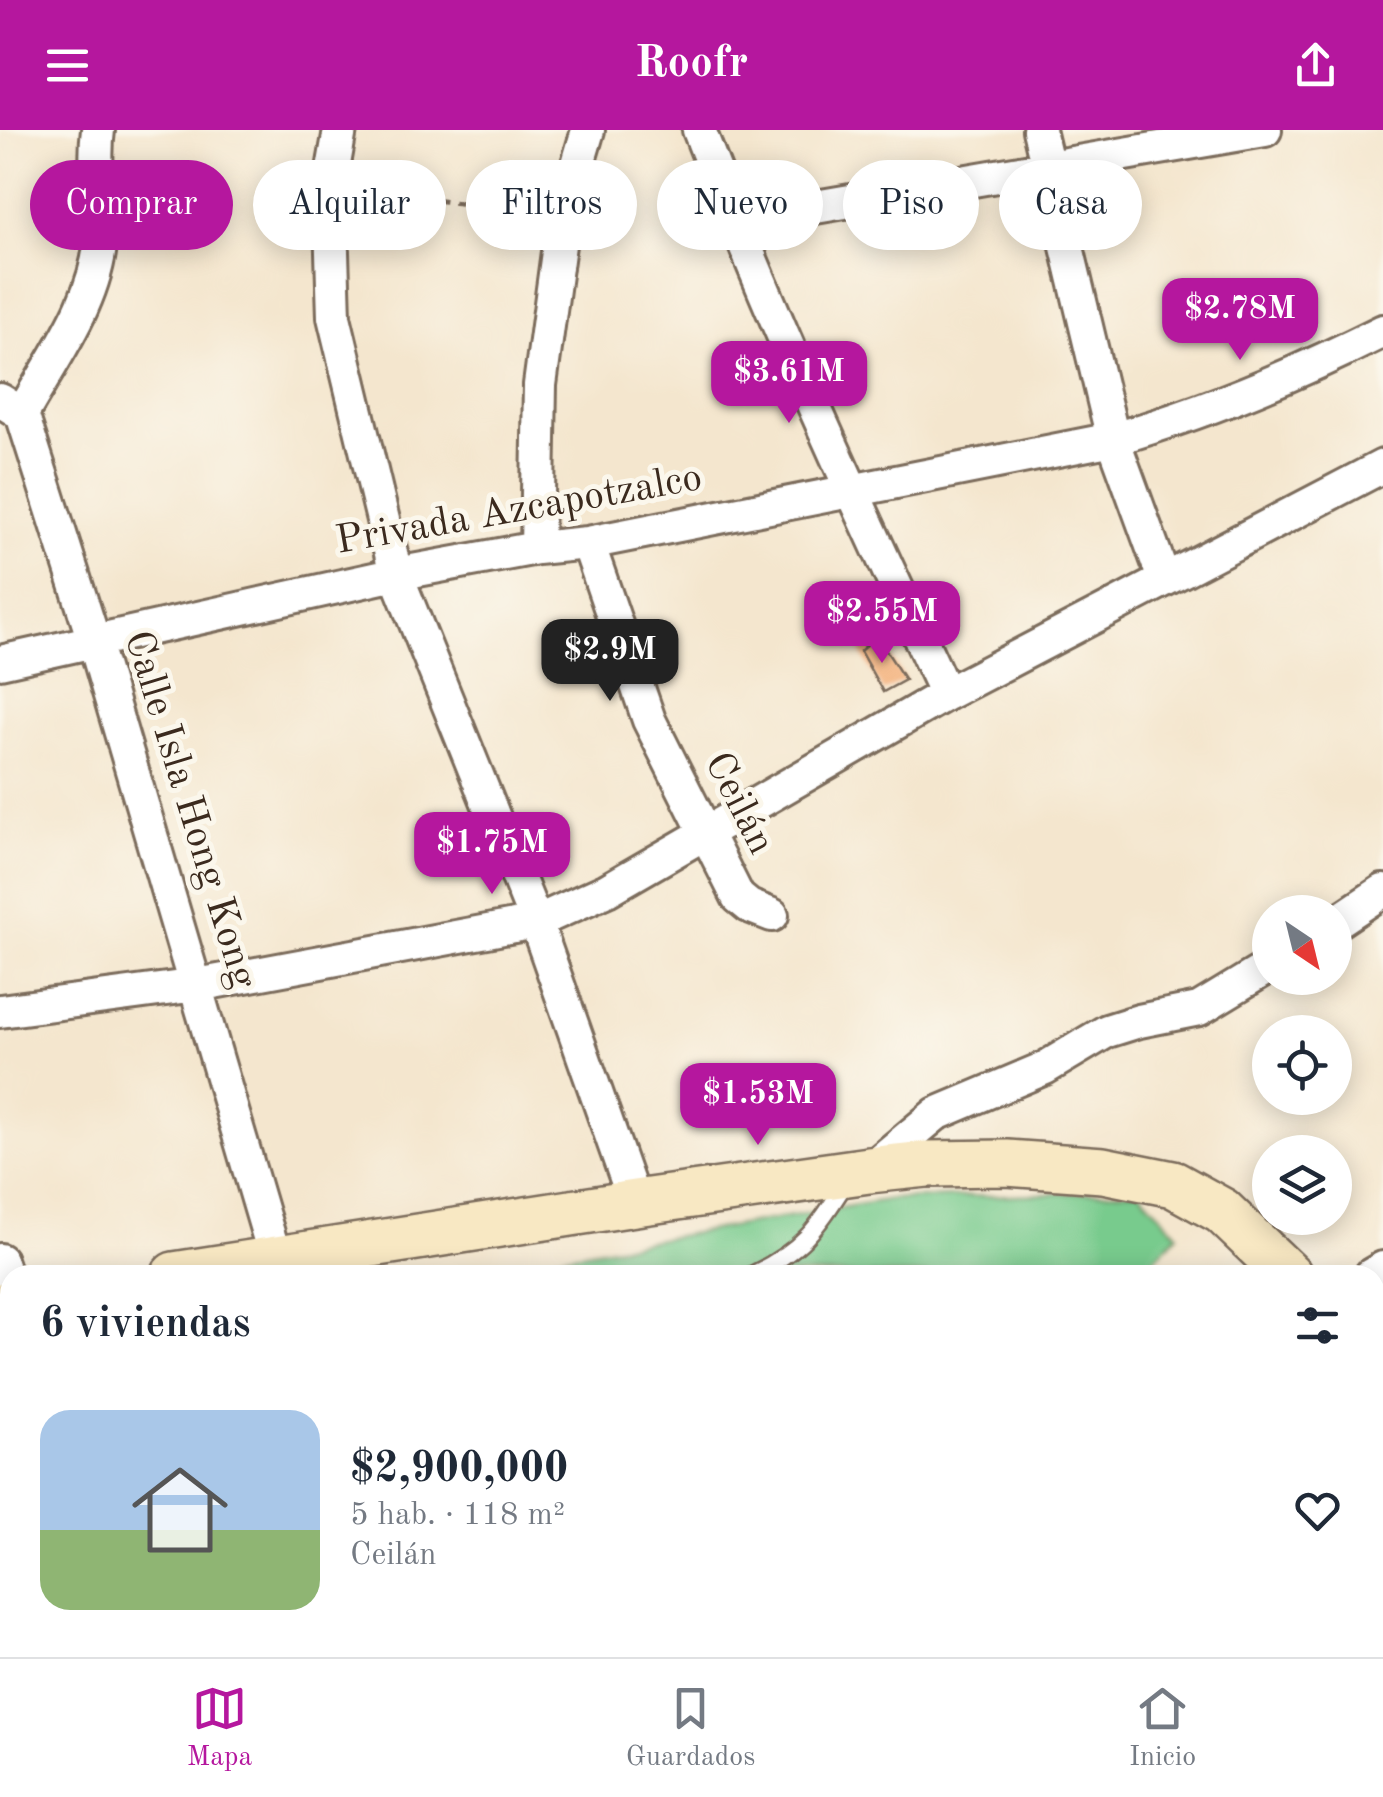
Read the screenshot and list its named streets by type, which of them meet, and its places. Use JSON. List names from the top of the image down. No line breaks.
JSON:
{"streets":{"street":["Privada Azcapotzalco","Ceilán","Calle Isla Hong Kong"]},"crossings":[["Privada Azcapotzalco","Ceilán"],["Privada Azcapotzalco","Calle Isla Hong Kong"]],"north":"bottom right","page":{"header":"Roofr","chip":["Comprar","Alquilar","Filtros","Nuevo","Piso","Casa"],"price":["$2.78M","$3.61M","$2.55M","$2.9M","$1.75M","$1.53M"],"heading":"6 viviendas","list":[{"name":"$2,900,000","note":"5 hab. · 118 m² · Ceilán"}],"tabs":["Mapa","Guardados","Inicio"]}}
